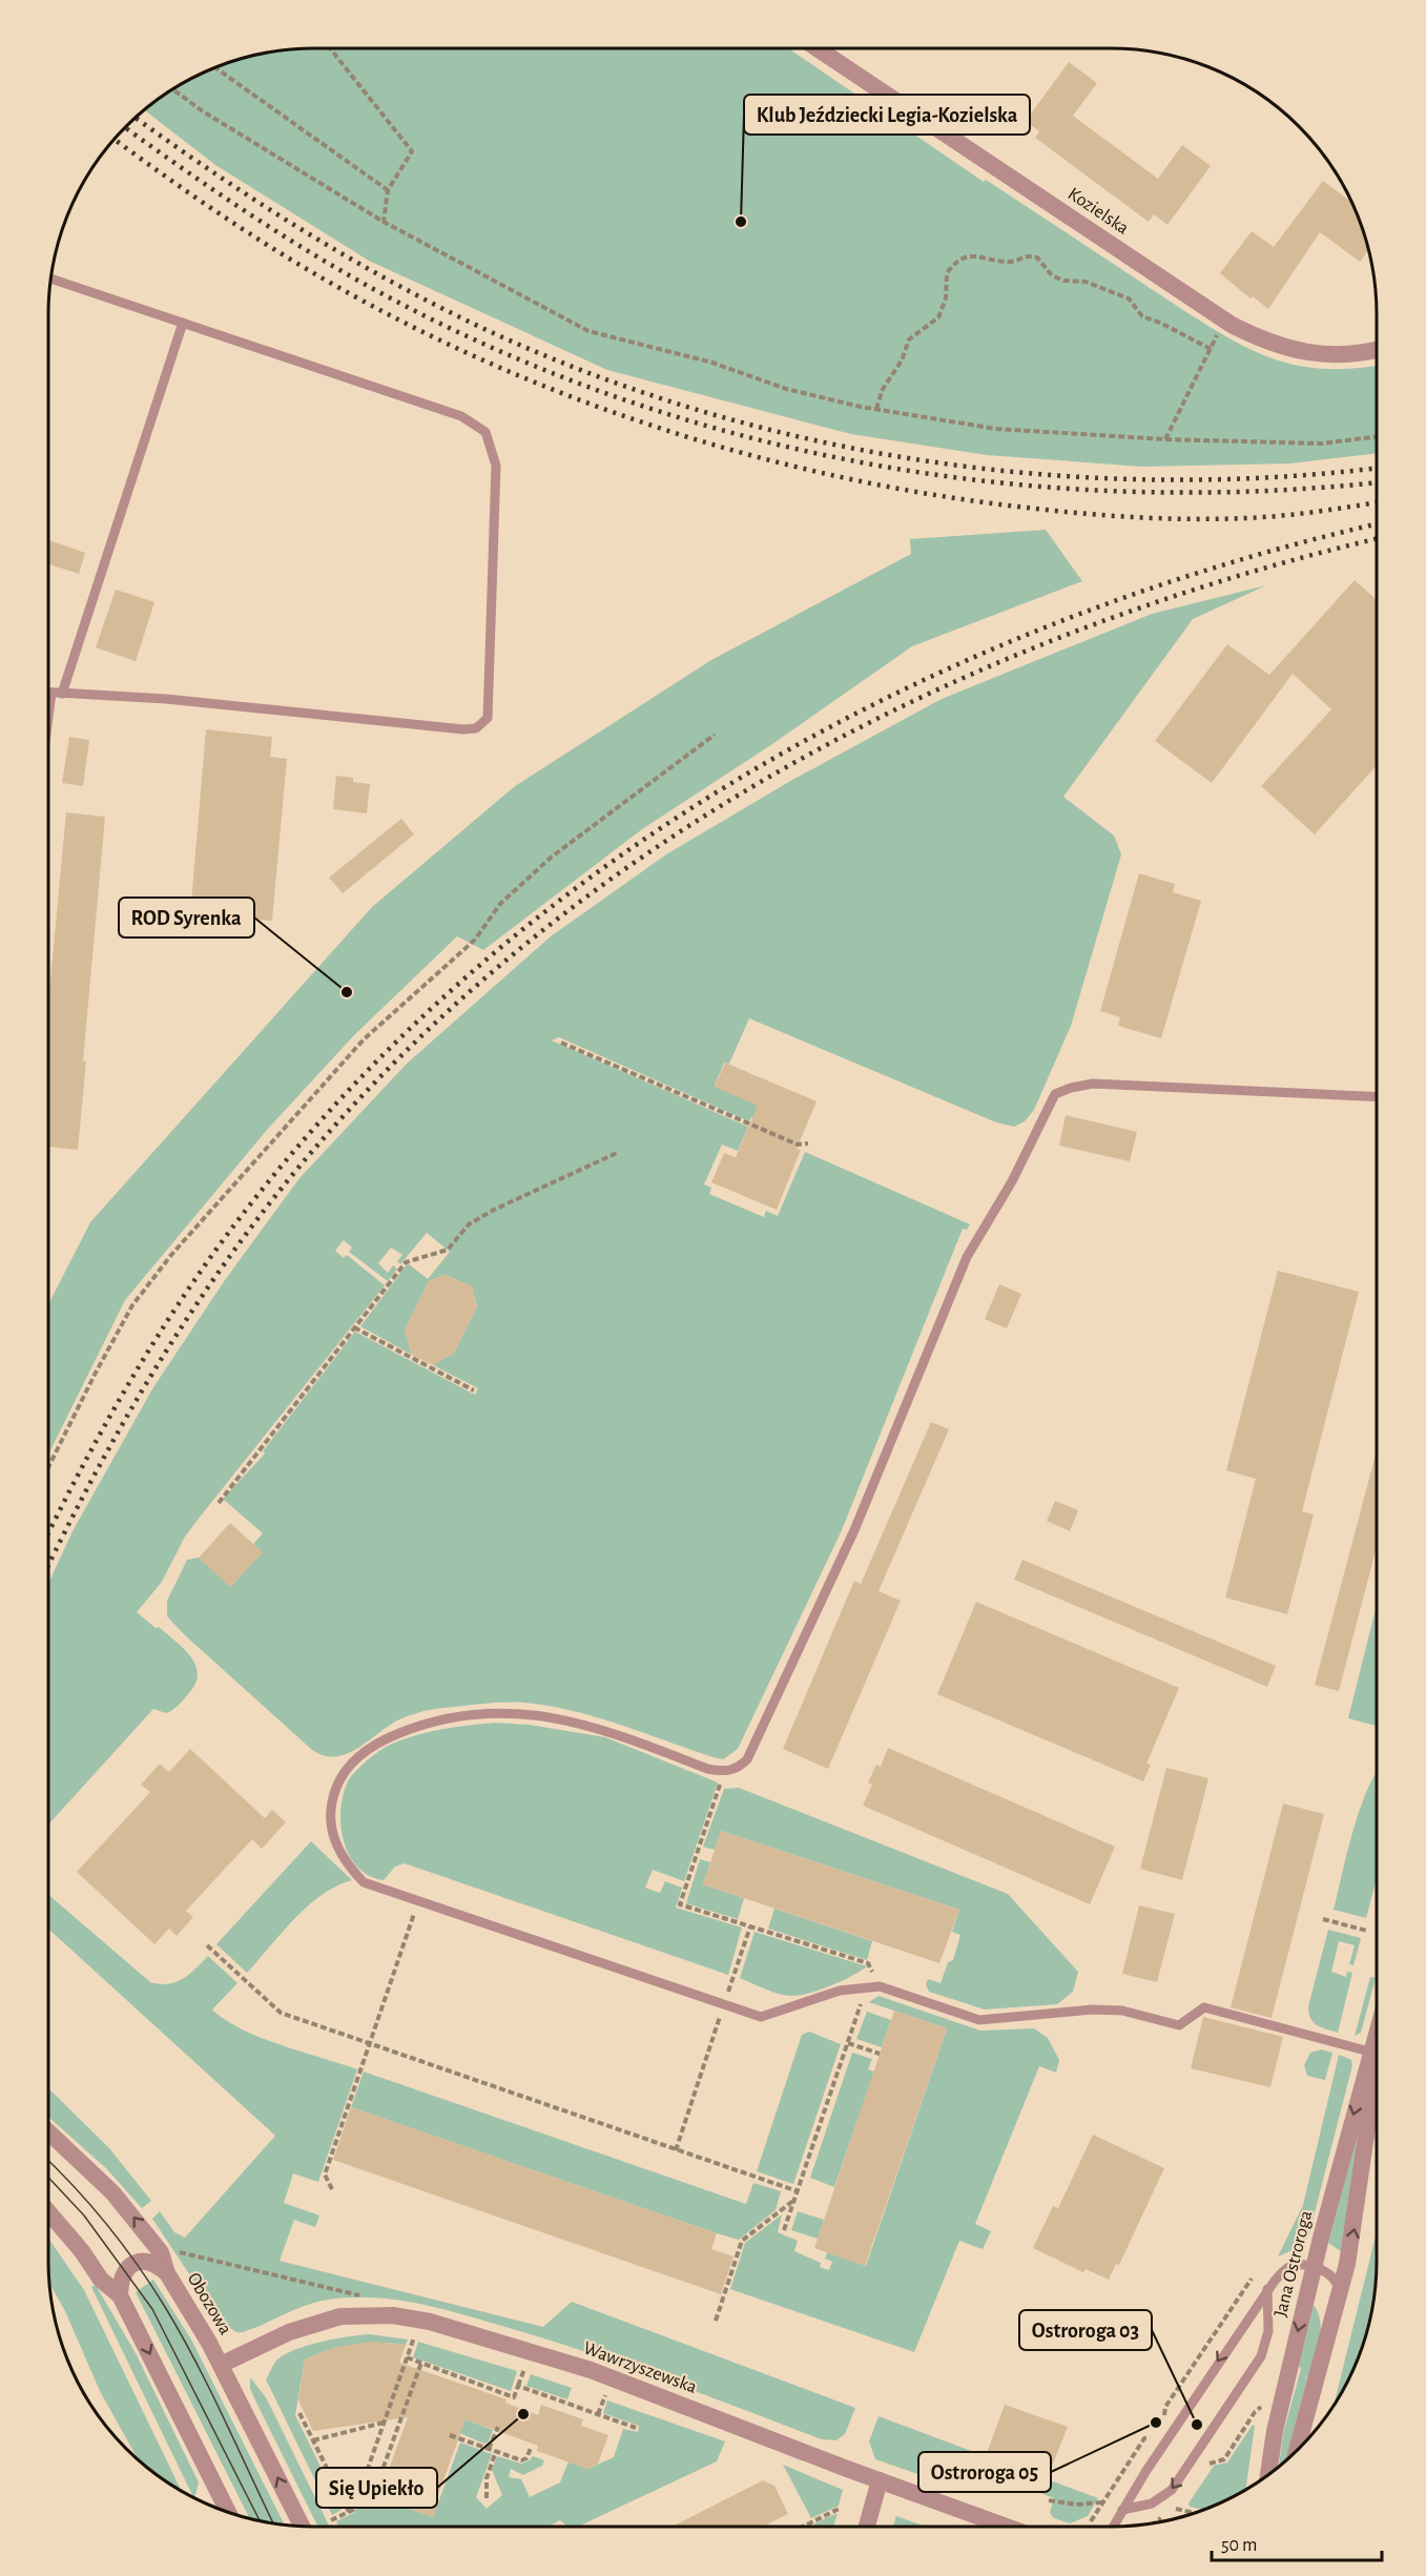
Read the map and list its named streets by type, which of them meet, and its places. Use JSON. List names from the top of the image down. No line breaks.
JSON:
{"streets":{"street":["Kozielska","Jana Ostroroga","Obozowa","Wawrzyszewska"]},"crossings":[["Obozowa","Wawrzyszewska"]],"places":["Klub Jeździecki Legia-Kozielska","ROD Syrenka","Się Upiekło","Ostroroga 05","Ostroroga 03"],"scale_bar":"50 m"}
